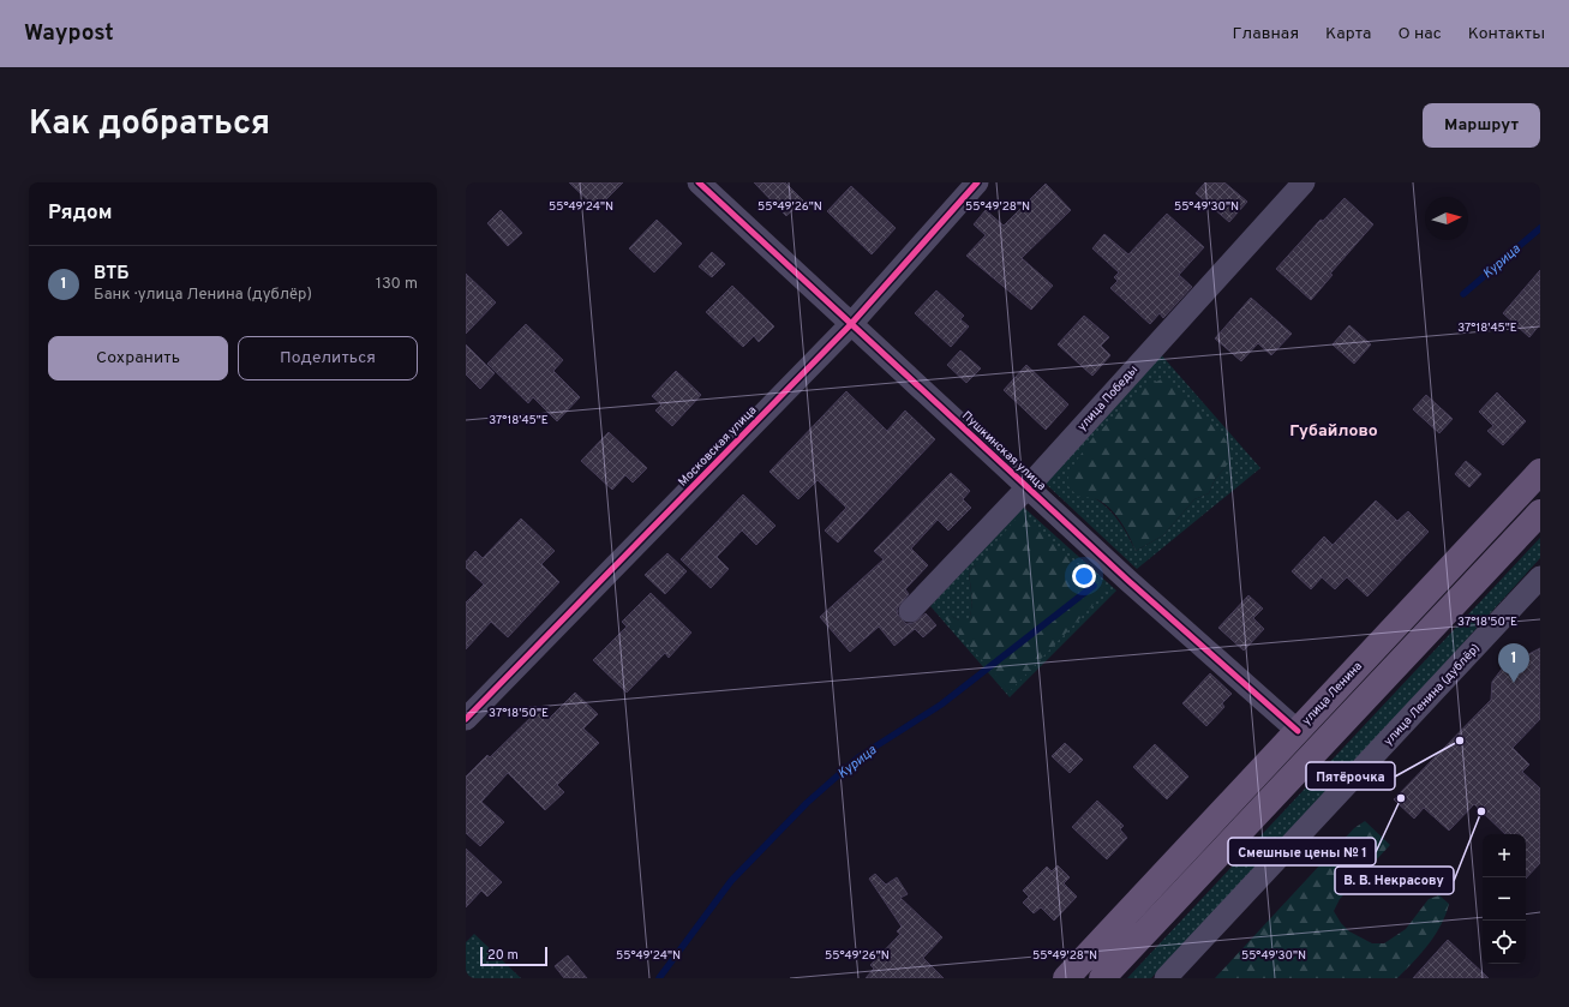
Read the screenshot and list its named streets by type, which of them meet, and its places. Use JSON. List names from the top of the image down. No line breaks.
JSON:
{"streets":{"main road":["улица Ленина"],"street":["улица Победы","Московская улица","Пушкинская улица","улица Ленина (дублёр)"]},"crossings":[["улица Победы","Пушкинская улица"],["Московская улица","Пушкинская улица"],["Пушкинская улица","улица Ленина"]],"districts":["Губайлово"],"water":["Курица"],"places":["Пятёрочка","Смешные цены № 1","В. В. Некрасову"],"scale_bar":"20 m","north":"right","page":{"header":"Waypost","nav":["Главная","Карта","О нас","Контакты"],"title":"Как добраться","buttons":["Маршрут",["Сохранить","Поделиться"]],"heading":"Рядом","list":[{"mark":"1","name":"ВТБ","note":"Банк · улица Ленина (дублёр)","value":"130 m"}],"pins":"1","map_buttons":["+","−"],"scale":"20 m"},"coordinates":["55°49'24\"N","55°49'26\"N","55°49'28\"N","55°49'30\"N","37°18'45\"E","37°18'50\"E"]}
